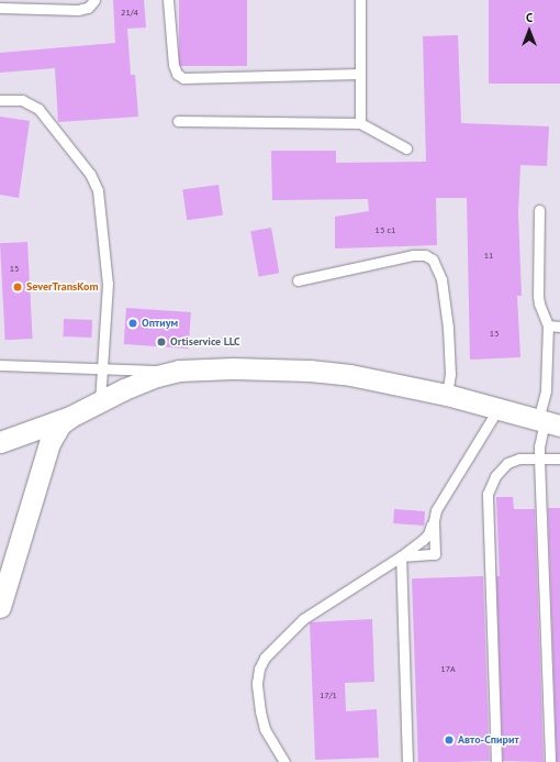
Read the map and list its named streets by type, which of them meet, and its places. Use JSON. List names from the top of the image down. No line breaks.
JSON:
{"places":["SeverTransKom","Оптиум","Ortiservice LLC","Авто-Спирит"],"house_numbers":["21/4","13 с1","11","15","13","17А","17/1"],"north":"top"}
